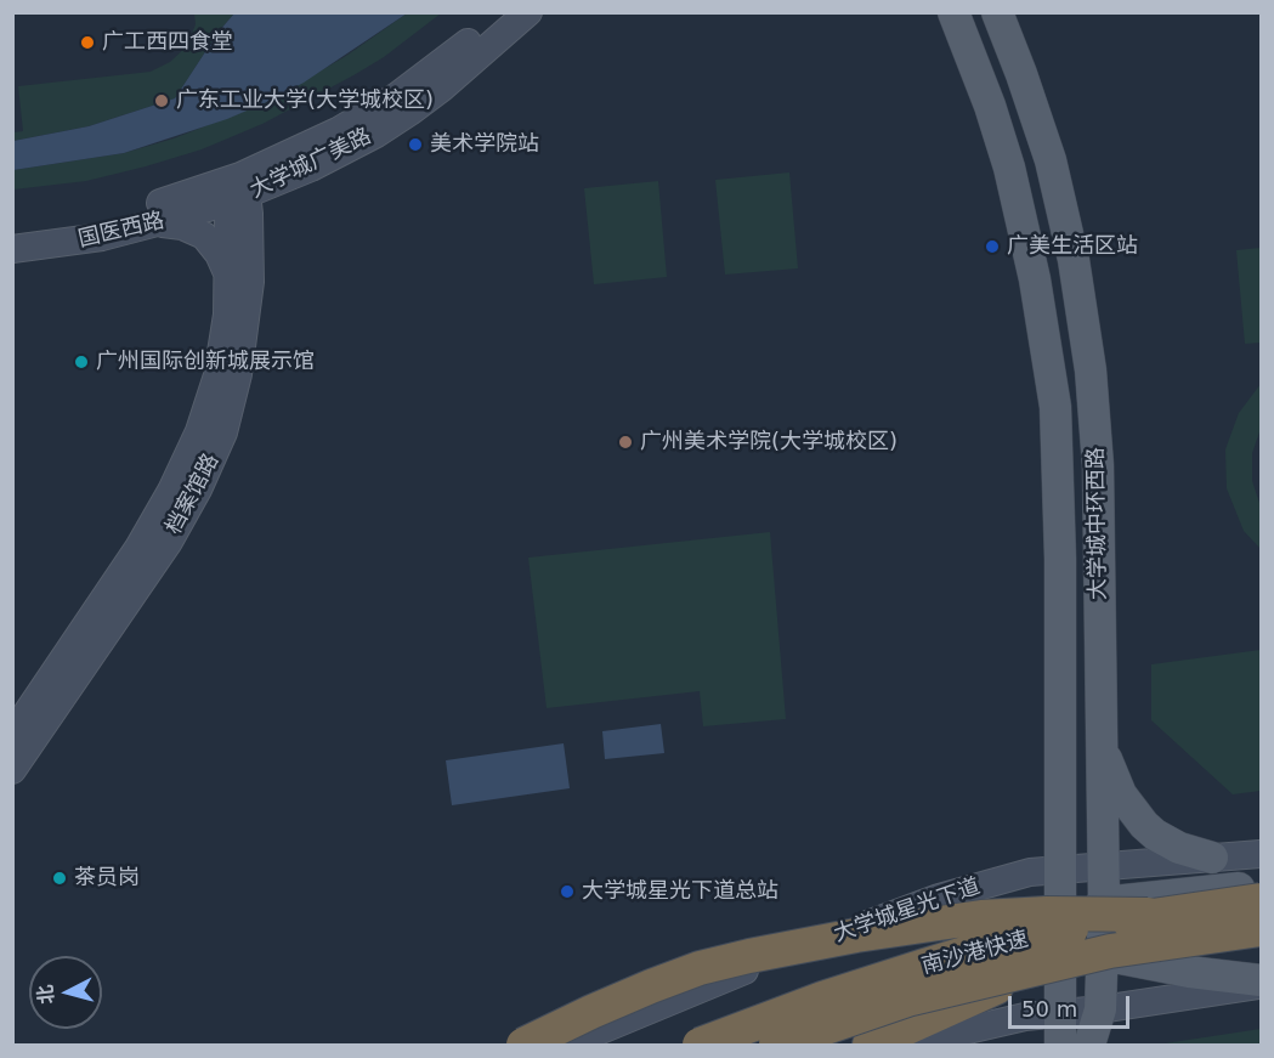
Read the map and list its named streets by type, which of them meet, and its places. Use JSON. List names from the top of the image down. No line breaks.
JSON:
{"streets":{"highway":["南沙港快速"],"main road":["大学城广美路","国医西路","档案馆路","大学城中环西路","大学城星光下道"]},"crossings":[["大学城广美路","国医西路"],["大学城广美路","档案馆路"],["国医西路","档案馆路"],["大学城中环西路","大学城星光下道"],["大学城中环西路","南沙港快速"]],"places":["广工西四食堂","广东工业大学(大学城校区)","美术学院站","广美生活区站","广州国际创新城展示馆","广州美术学院(大学城校区)","茶员岗","大学城星光下道总站"],"scale_bar":"50 m","north":"left"}
